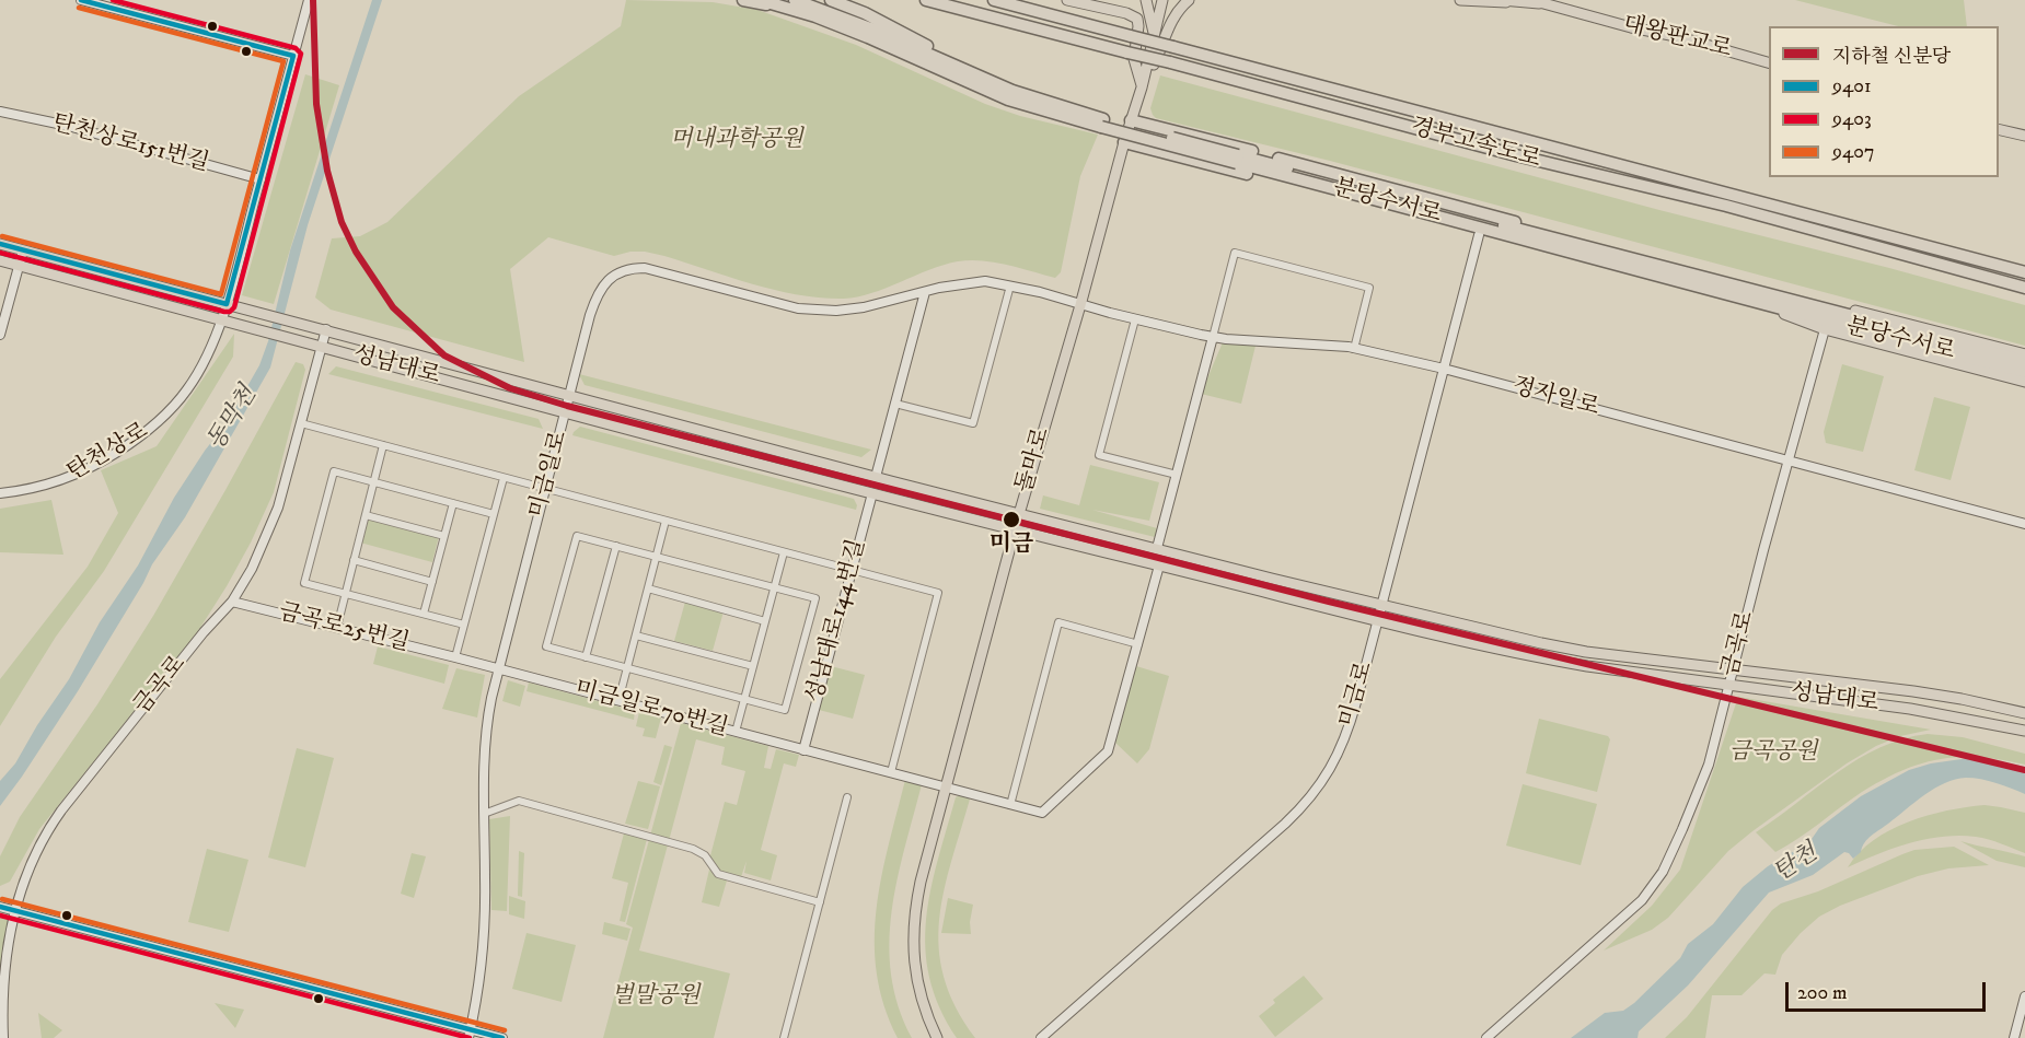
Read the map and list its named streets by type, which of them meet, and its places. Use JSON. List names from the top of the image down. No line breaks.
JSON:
{"streets":{"highway":["경부고속도로","분당수서로"],"main road":["대왕판교로","성남대로","돌마로"],"street":["탄천상로151번길","정자일로","탄천상로","미금일로","성남대로144번길","금곡로25번길","금곡로","미금로","미금일로70번길"]},"crossings":[["탄천상로151번길","탄천상로"],["성남대로","탄천상로"],["성남대로","돌마로"],["성남대로","미금일로"],["성남대로","성남대로144번길"],["성남대로","금곡로"],["성남대로","미금로"],["정자일로","돌마로"],["정자일로","미금일로"],["정자일로","금곡로"],["정자일로","미금로"],["돌마로","미금일로"],["돌마로","미금일로70번길"],["미금일로","금곡로25번길"],["미금일로","미금일로70번길"],["성남대로144번길","미금일로70번길"],["금곡로25번길","금곡로"],["금곡로25번길","미금일로70번길"]],"water":["동막천","탄천"],"parks":["머내과학공원","금곡공원","벌말공원"],"places":["미금"],"lines":["metro line 신분당","transit line 9401","transit line 9403","transit line 9407"],"legend":["지하철 신분당","9401","9403","9407"],"scale_bar":"200 m"}
